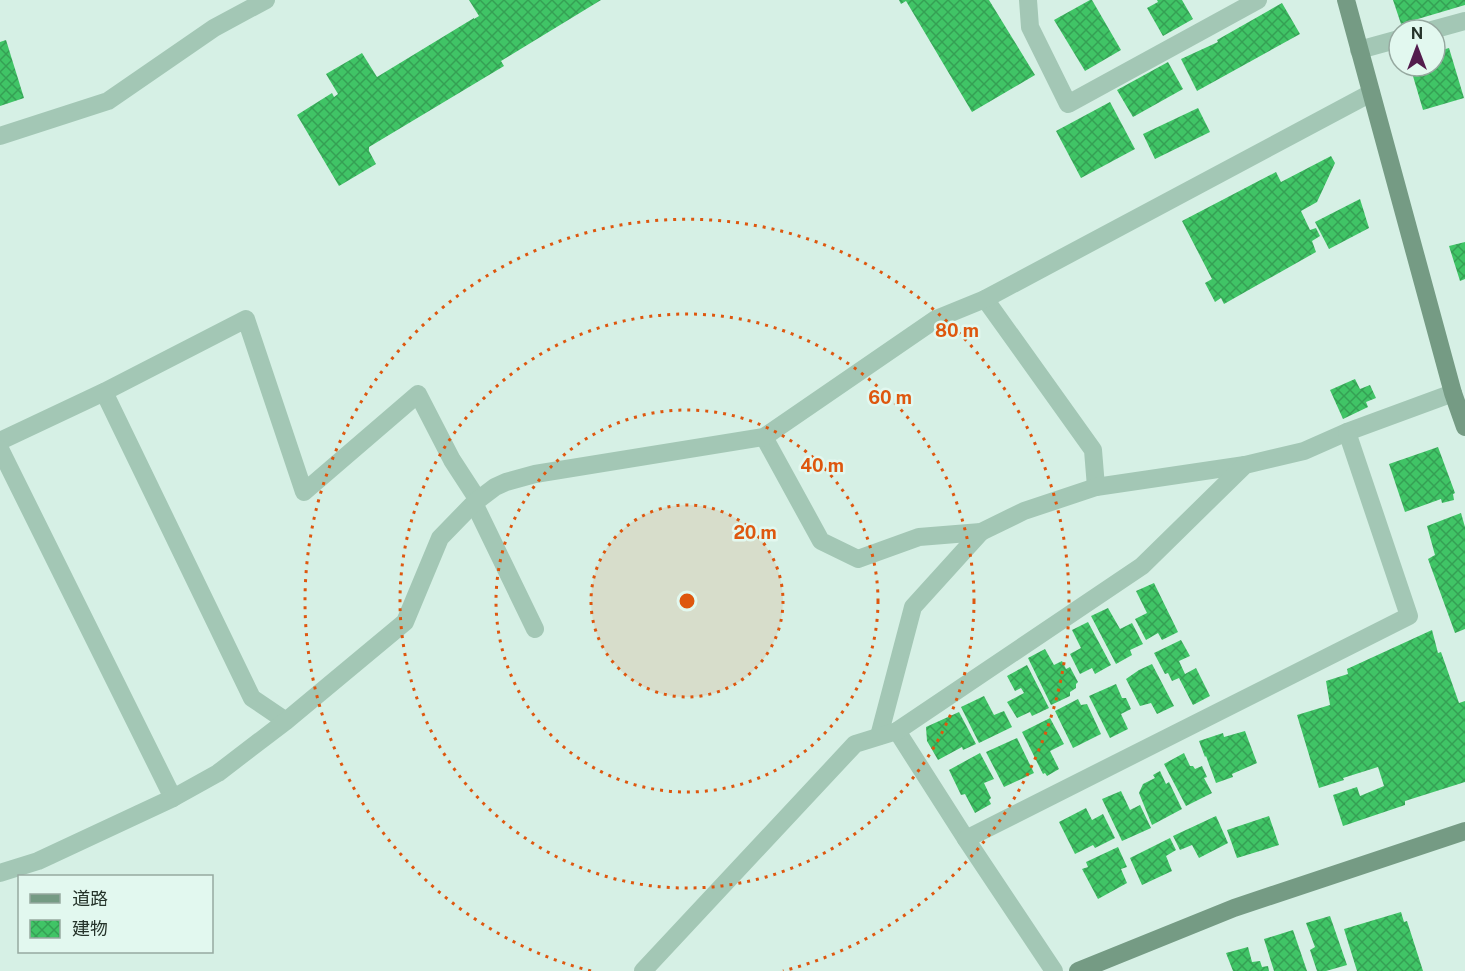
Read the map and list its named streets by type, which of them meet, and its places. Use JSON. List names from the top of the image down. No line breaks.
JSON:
{"legend":["道路","建物"],"north":"top","rings":["80 m","60 m","40 m","20 m"]}
